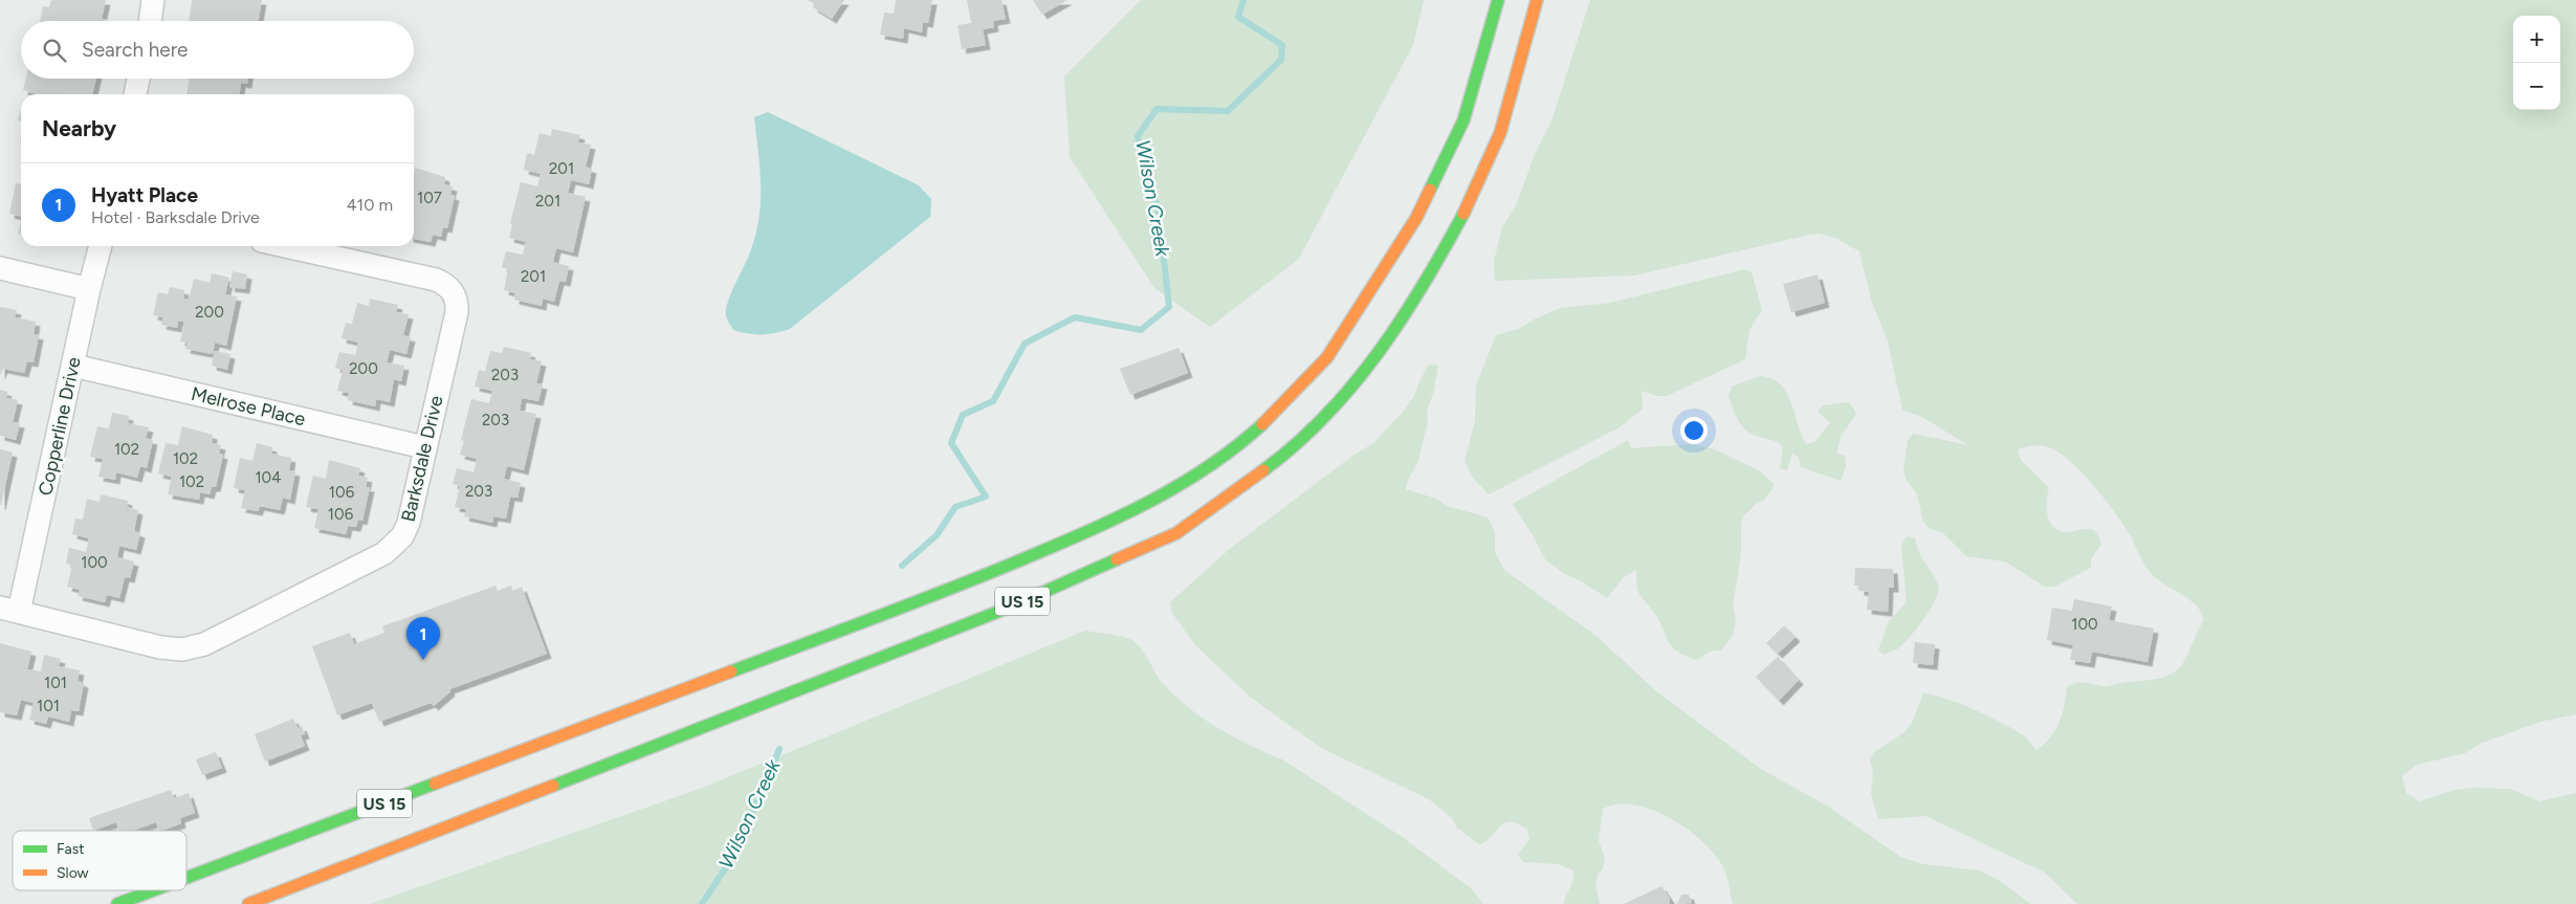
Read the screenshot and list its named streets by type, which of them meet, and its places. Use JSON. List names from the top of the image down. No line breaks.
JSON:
{"streets":{"highway":["US 15"],"street":["Melrose Place","Copperline Drive","Barksdale Drive"]},"crossings":[["Melrose Place","Copperline Drive"],["Melrose Place","Barksdale Drive"],["Copperline Drive","Barksdale Drive"]],"water":["Wilson Creek"],"house_numbers":["201","107","201","201","200","200","203","203","102","102","104","102","203","106","106","100","100","101","101"],"legend":["Fast","Slow"],"page":{"map_buttons":["+","−"],"search":"Search here","heading":"Nearby","list":[{"mark":"1","name":"Hyatt Place","note":"Hotel · Barksdale Drive","value":"410 m"}],"pins":"1"}}
